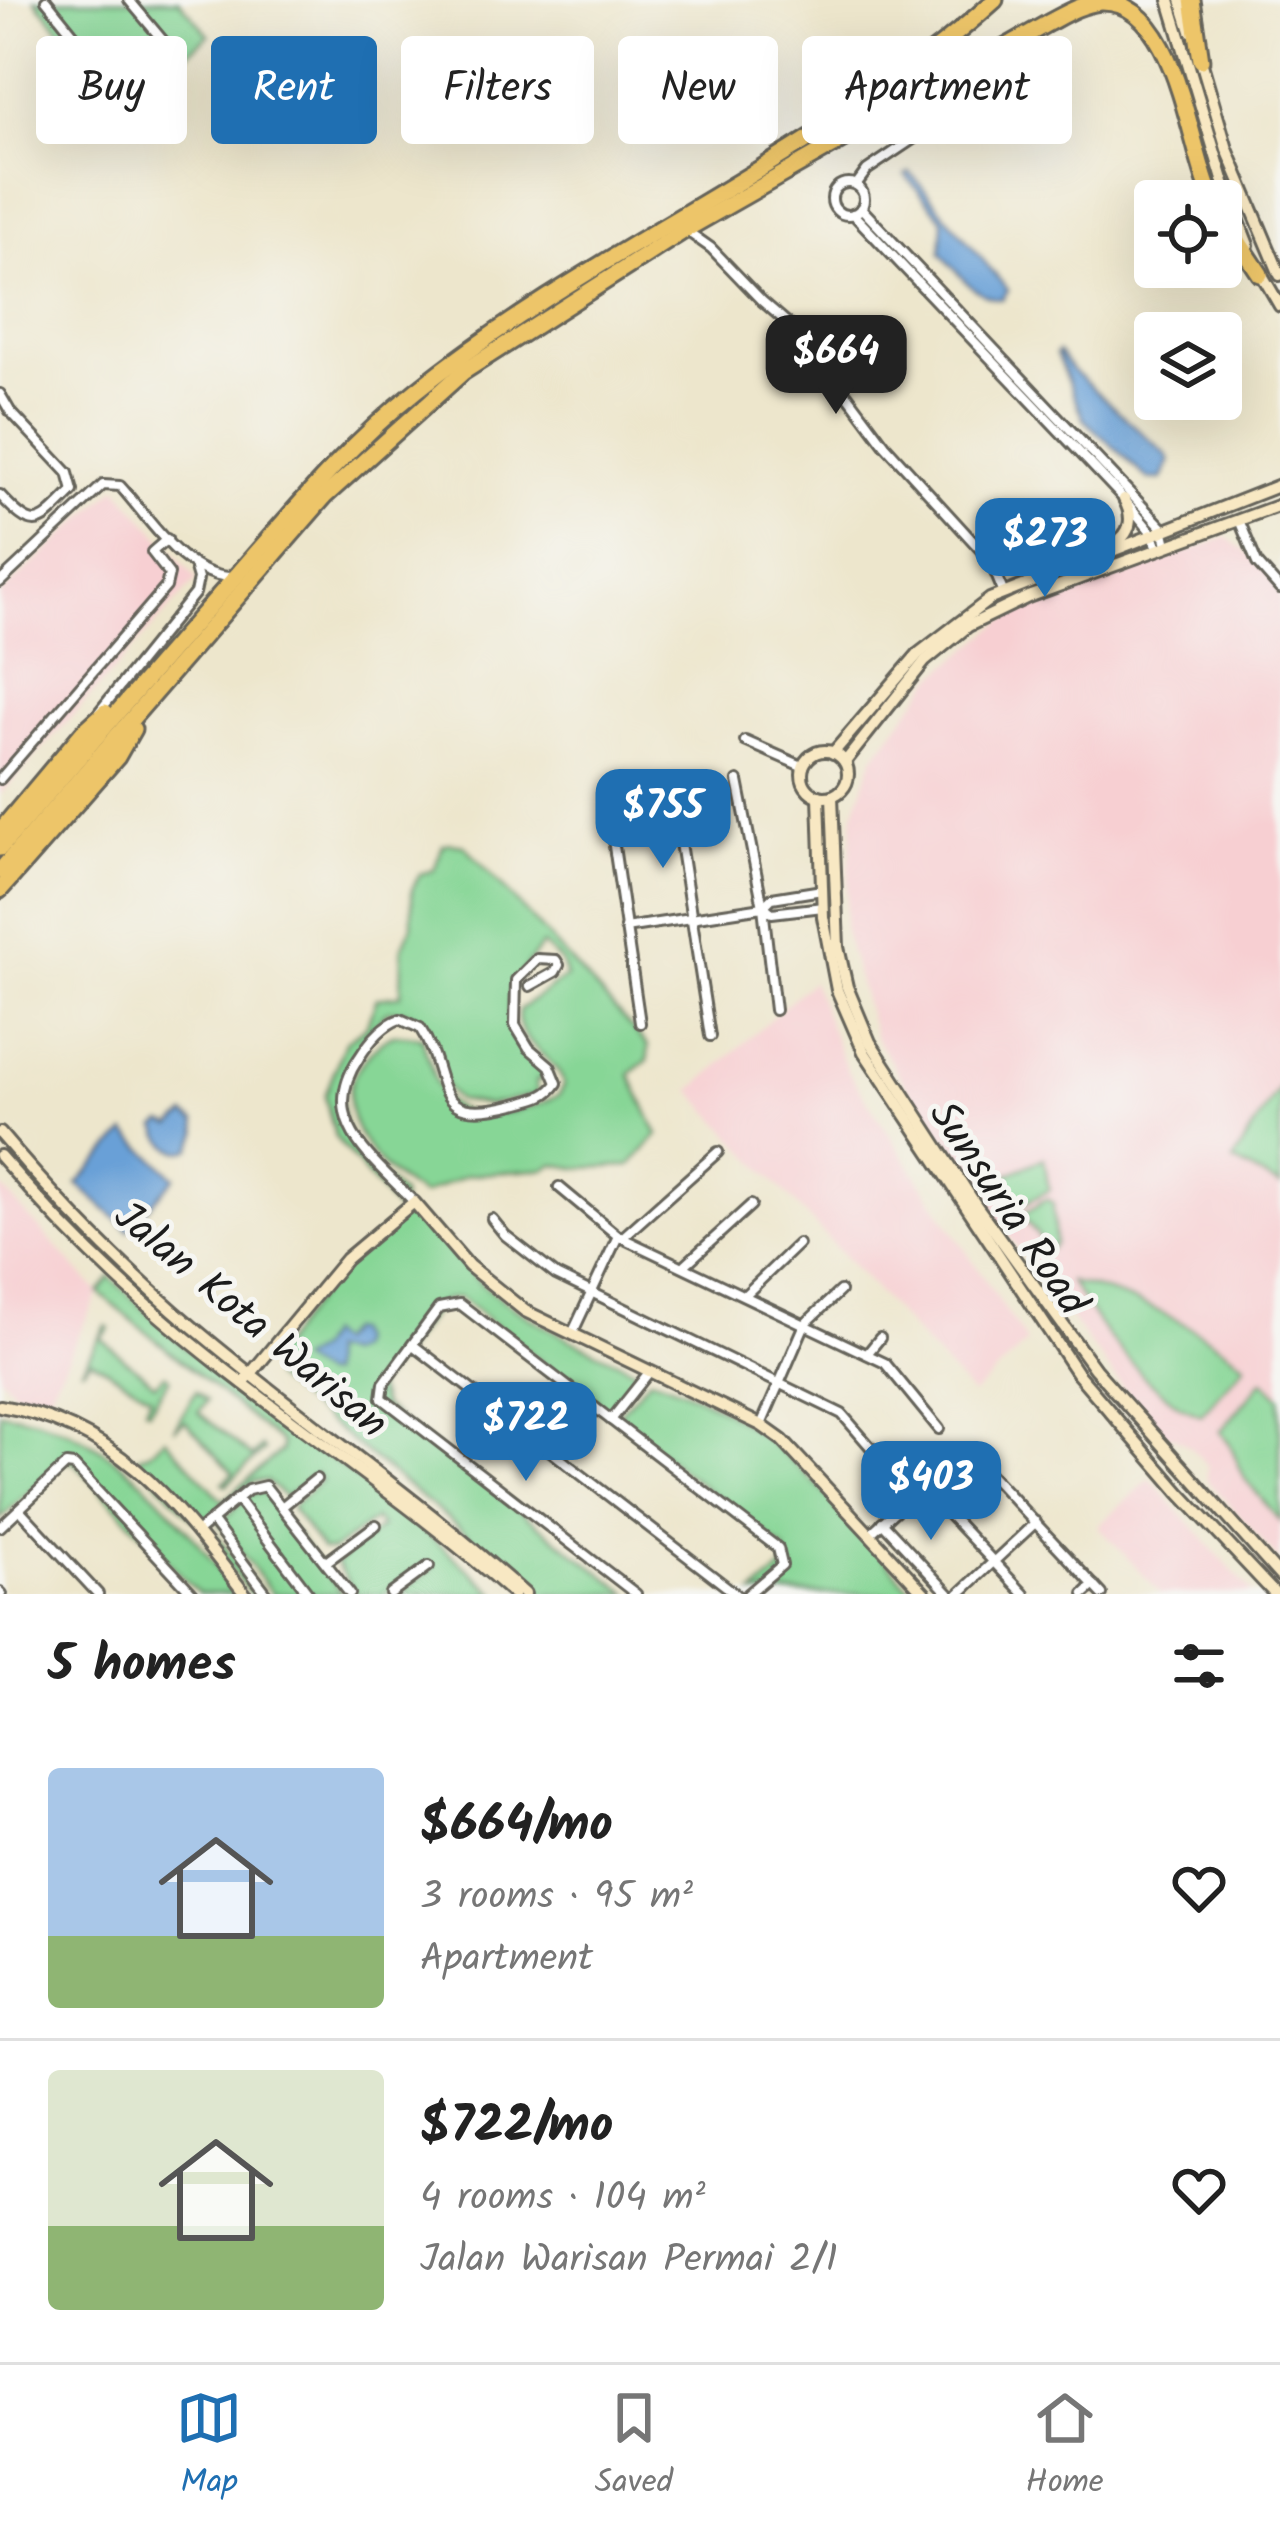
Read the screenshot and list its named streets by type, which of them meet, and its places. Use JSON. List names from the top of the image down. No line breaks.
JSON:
{"streets":{"street":["Sunsuria Road","Jalan Kota Warisan"]},"page":{"chip":["Buy","Rent","Filters","New","Apartment"],"price":["$664","$273","$755","$722","$403"],"heading":"5 homes","list":[{"name":"$664/mo","note":"3 rooms · 95 m² · Apartment"},{"name":"$722/mo","note":"4 rooms · 104 m² · Jalan Warisan Permai 2/1"}],"tabs":["Map","Saved","Home"]}}
